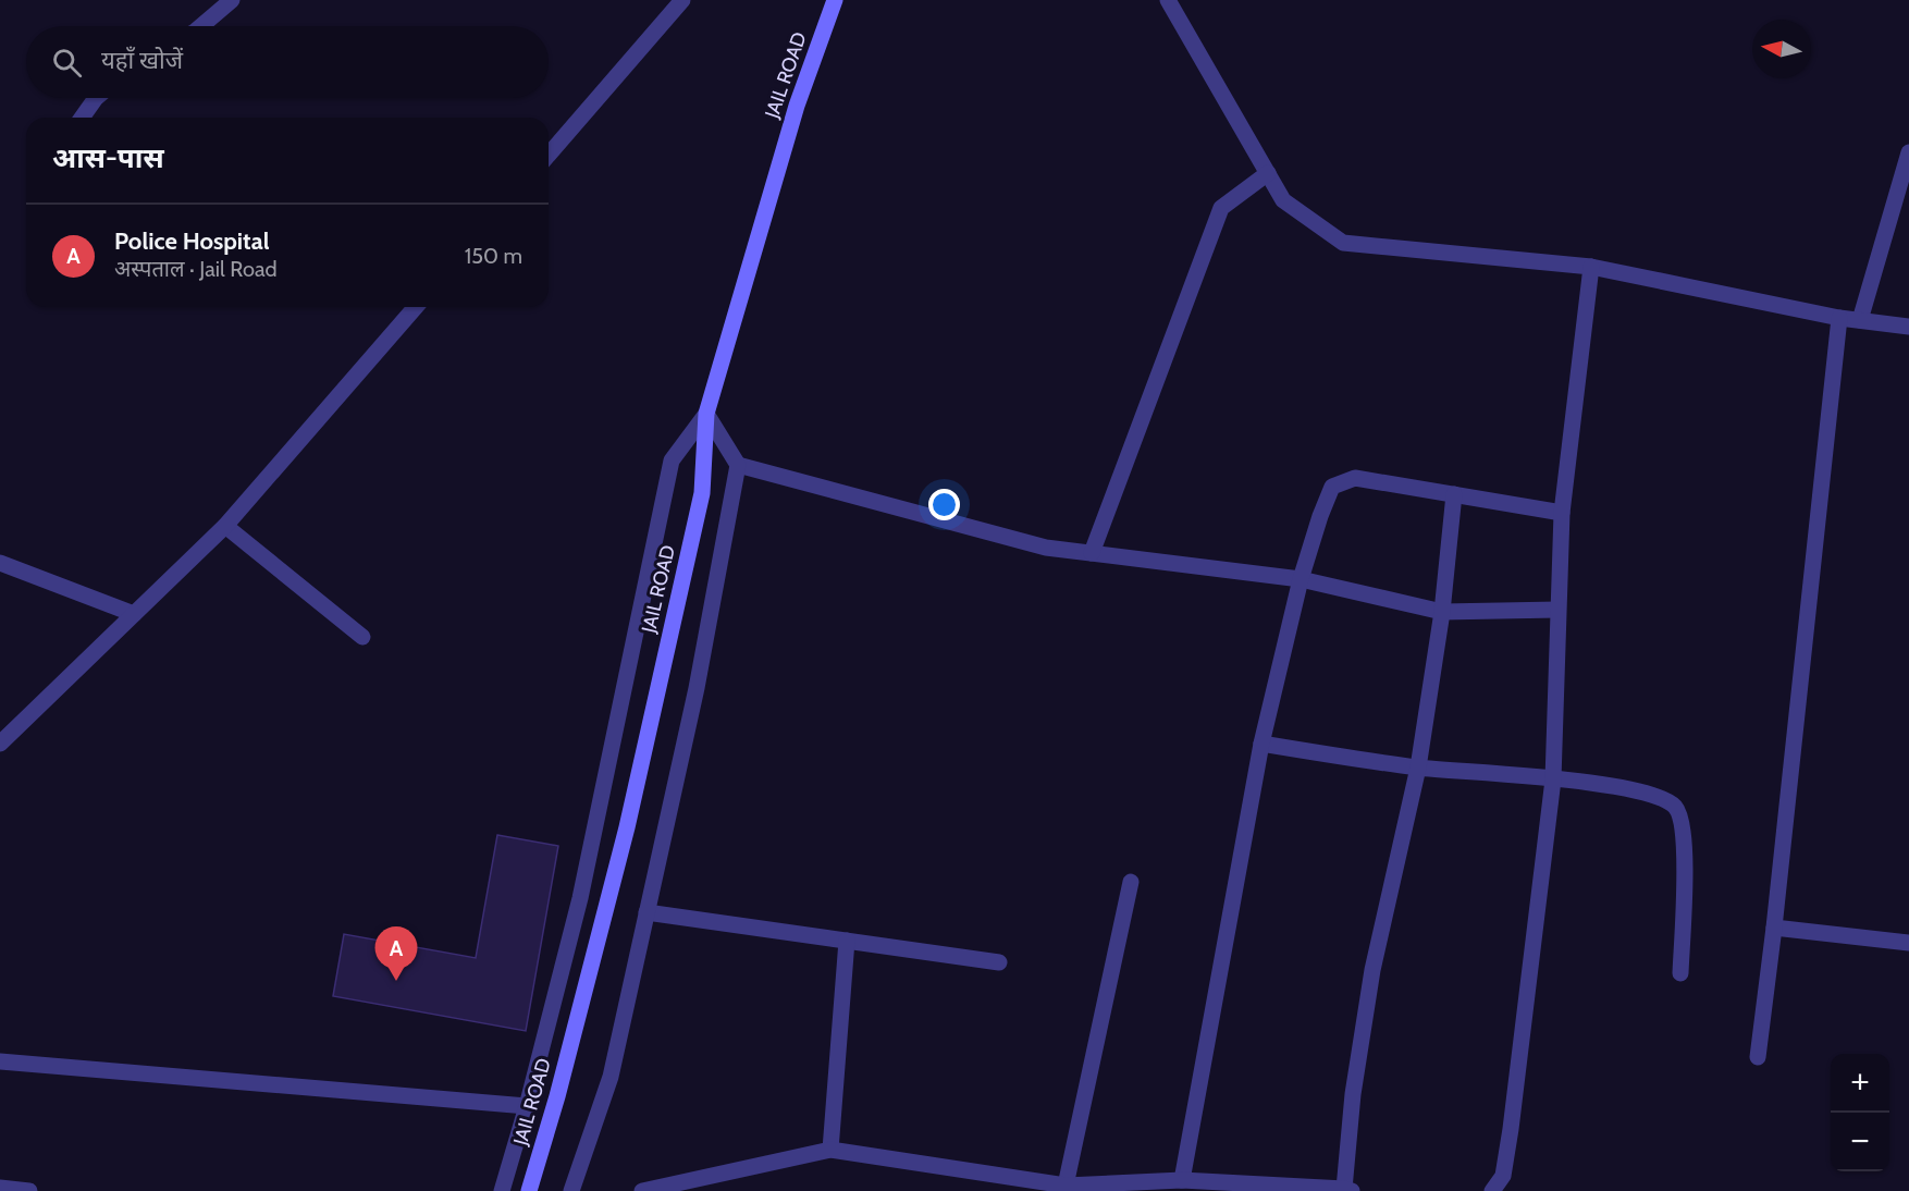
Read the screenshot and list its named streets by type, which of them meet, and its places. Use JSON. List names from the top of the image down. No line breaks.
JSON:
{"streets":{"street":["JAIL ROAD"]},"north":"left","page":{"search":"यहाँ खोजें","heading":"आस-पास","list":[{"mark":"A","name":"Police Hospital","note":"अस्पताल · Jail Road","value":"150 m"}],"pins":"A","map_buttons":["+","−"]}}
